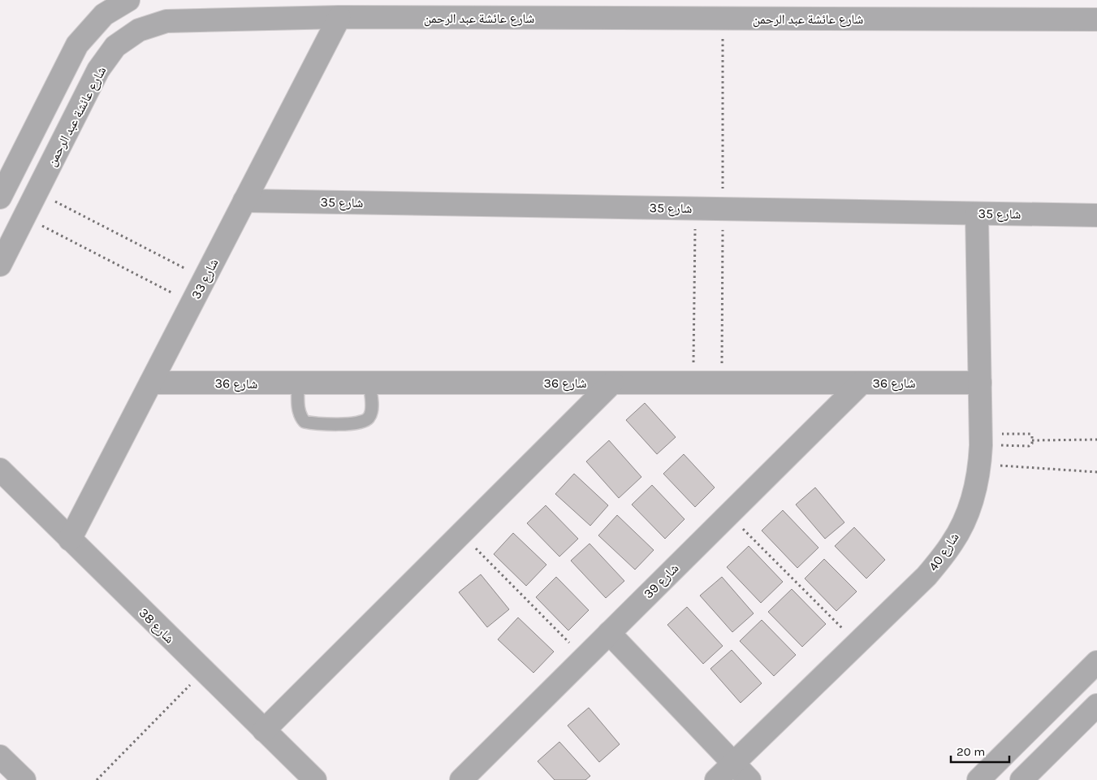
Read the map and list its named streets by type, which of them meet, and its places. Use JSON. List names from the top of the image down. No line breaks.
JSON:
{"streets":{"street":["شارع عائشة عبد الرحمن","شارع 35","شارع 33","شارع 36","شارع 40","شارع 39","شارع 38"]},"crossings":[["شارع عائشة عبد الرحمن","شارع 33"],["شارع 35","شارع 33"],["شارع 35","شارع 40"],["شارع 33","شارع 36"],["شارع 33","شارع 38"],["شارع 36","شارع 40"],["شارع 36","شارع 39"]],"scale_bar":"20 m"}
